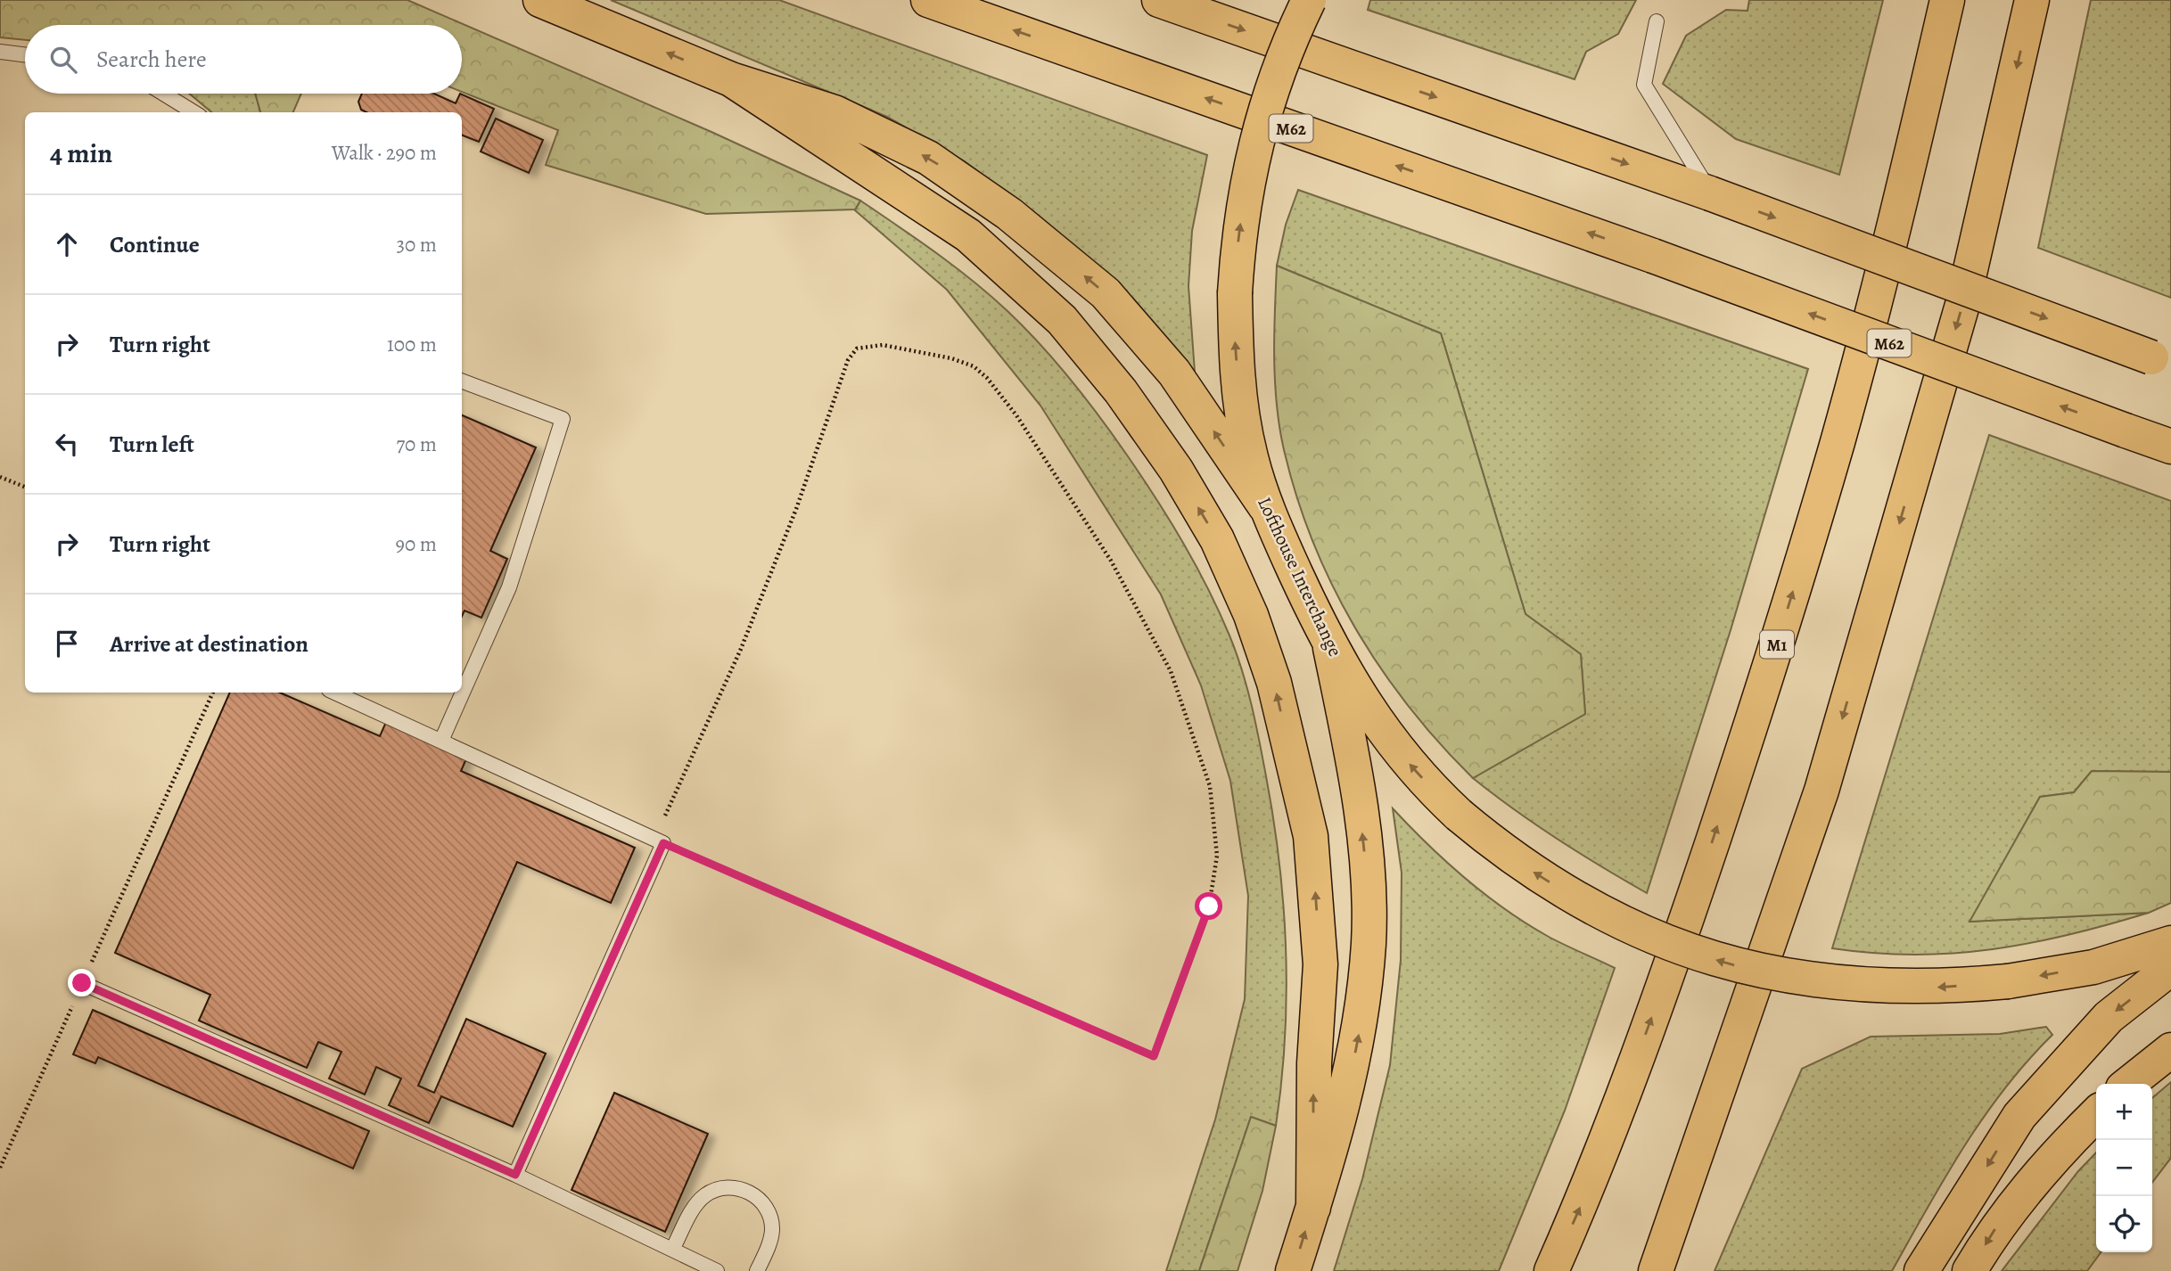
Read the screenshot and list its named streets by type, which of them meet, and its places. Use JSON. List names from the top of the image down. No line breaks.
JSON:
{"streets":{"highway":["M62","Lofthouse Interchange","M1"]},"page":{"search":"Search here","heading":["4 min","Walk · 290 m"],"list":[["Continue","30 m"],["Turn right","100 m"],["Turn left","70 m"],["Turn right","90 m"],"Arrive at destination"],"map_buttons":["+","−"]}}
